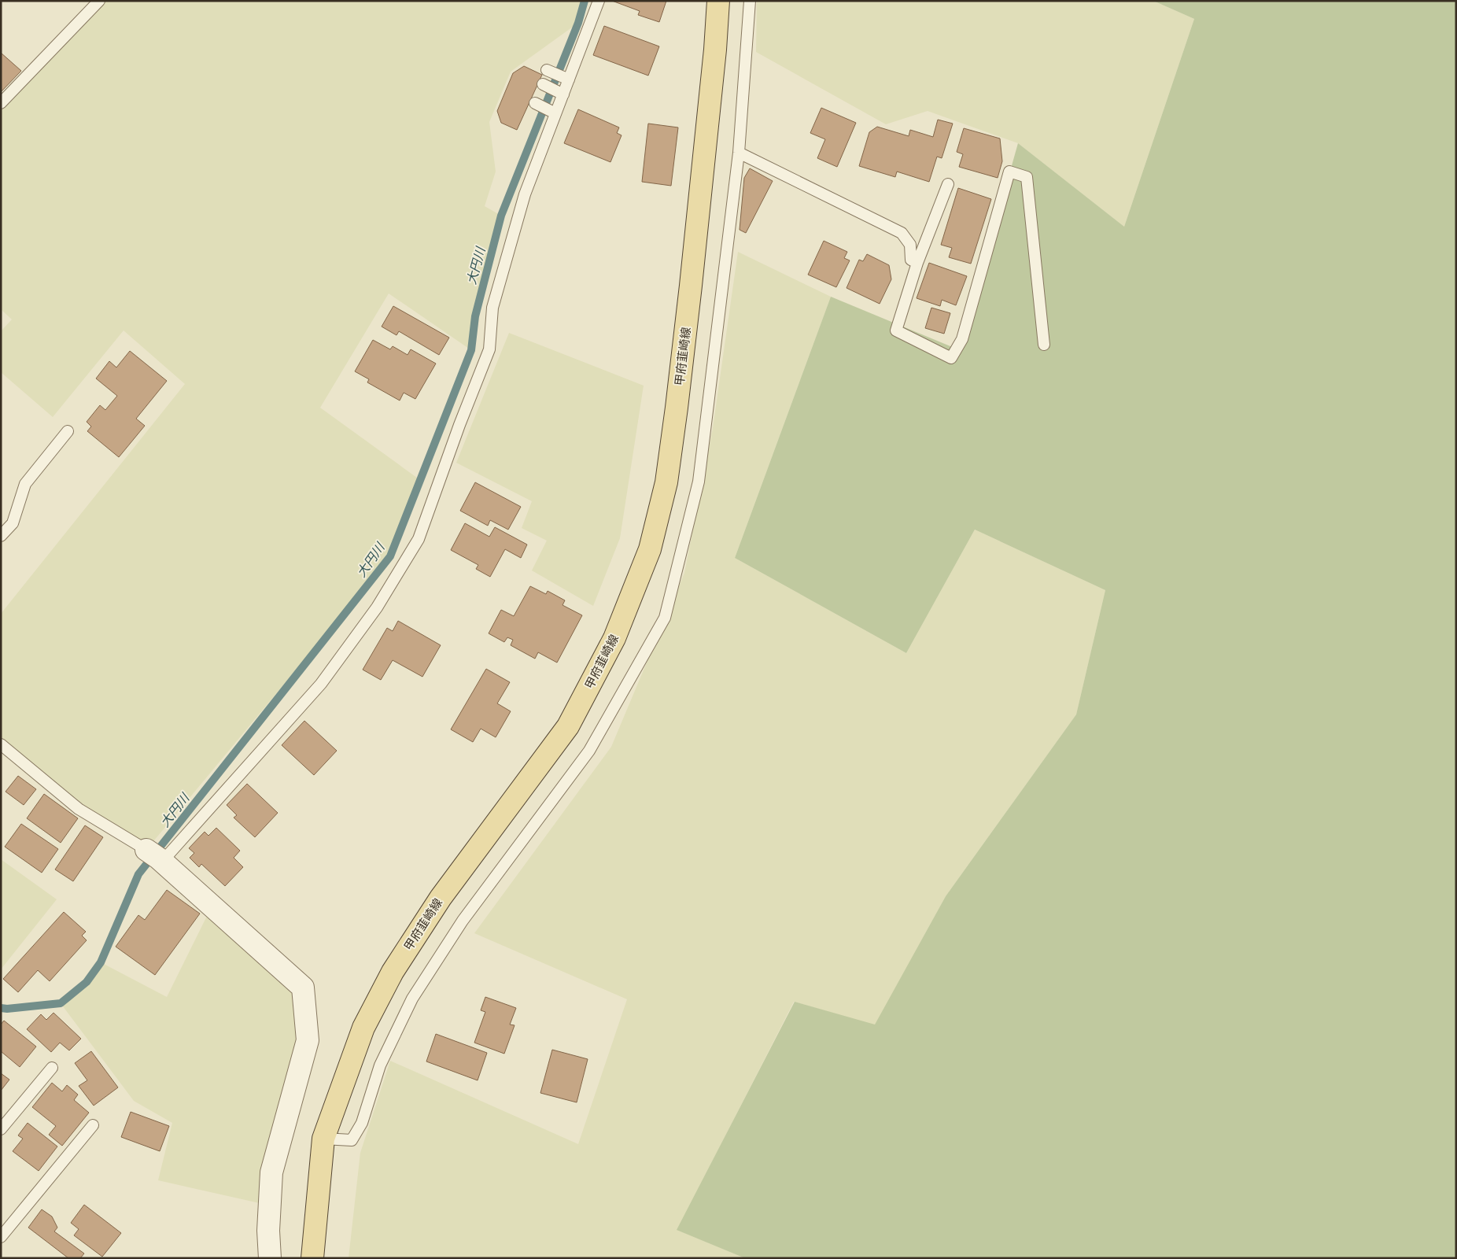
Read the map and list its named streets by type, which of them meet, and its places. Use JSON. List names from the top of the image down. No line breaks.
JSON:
{"streets":{"main road":["甲府韮崎線"]},"water":["大円川"]}
